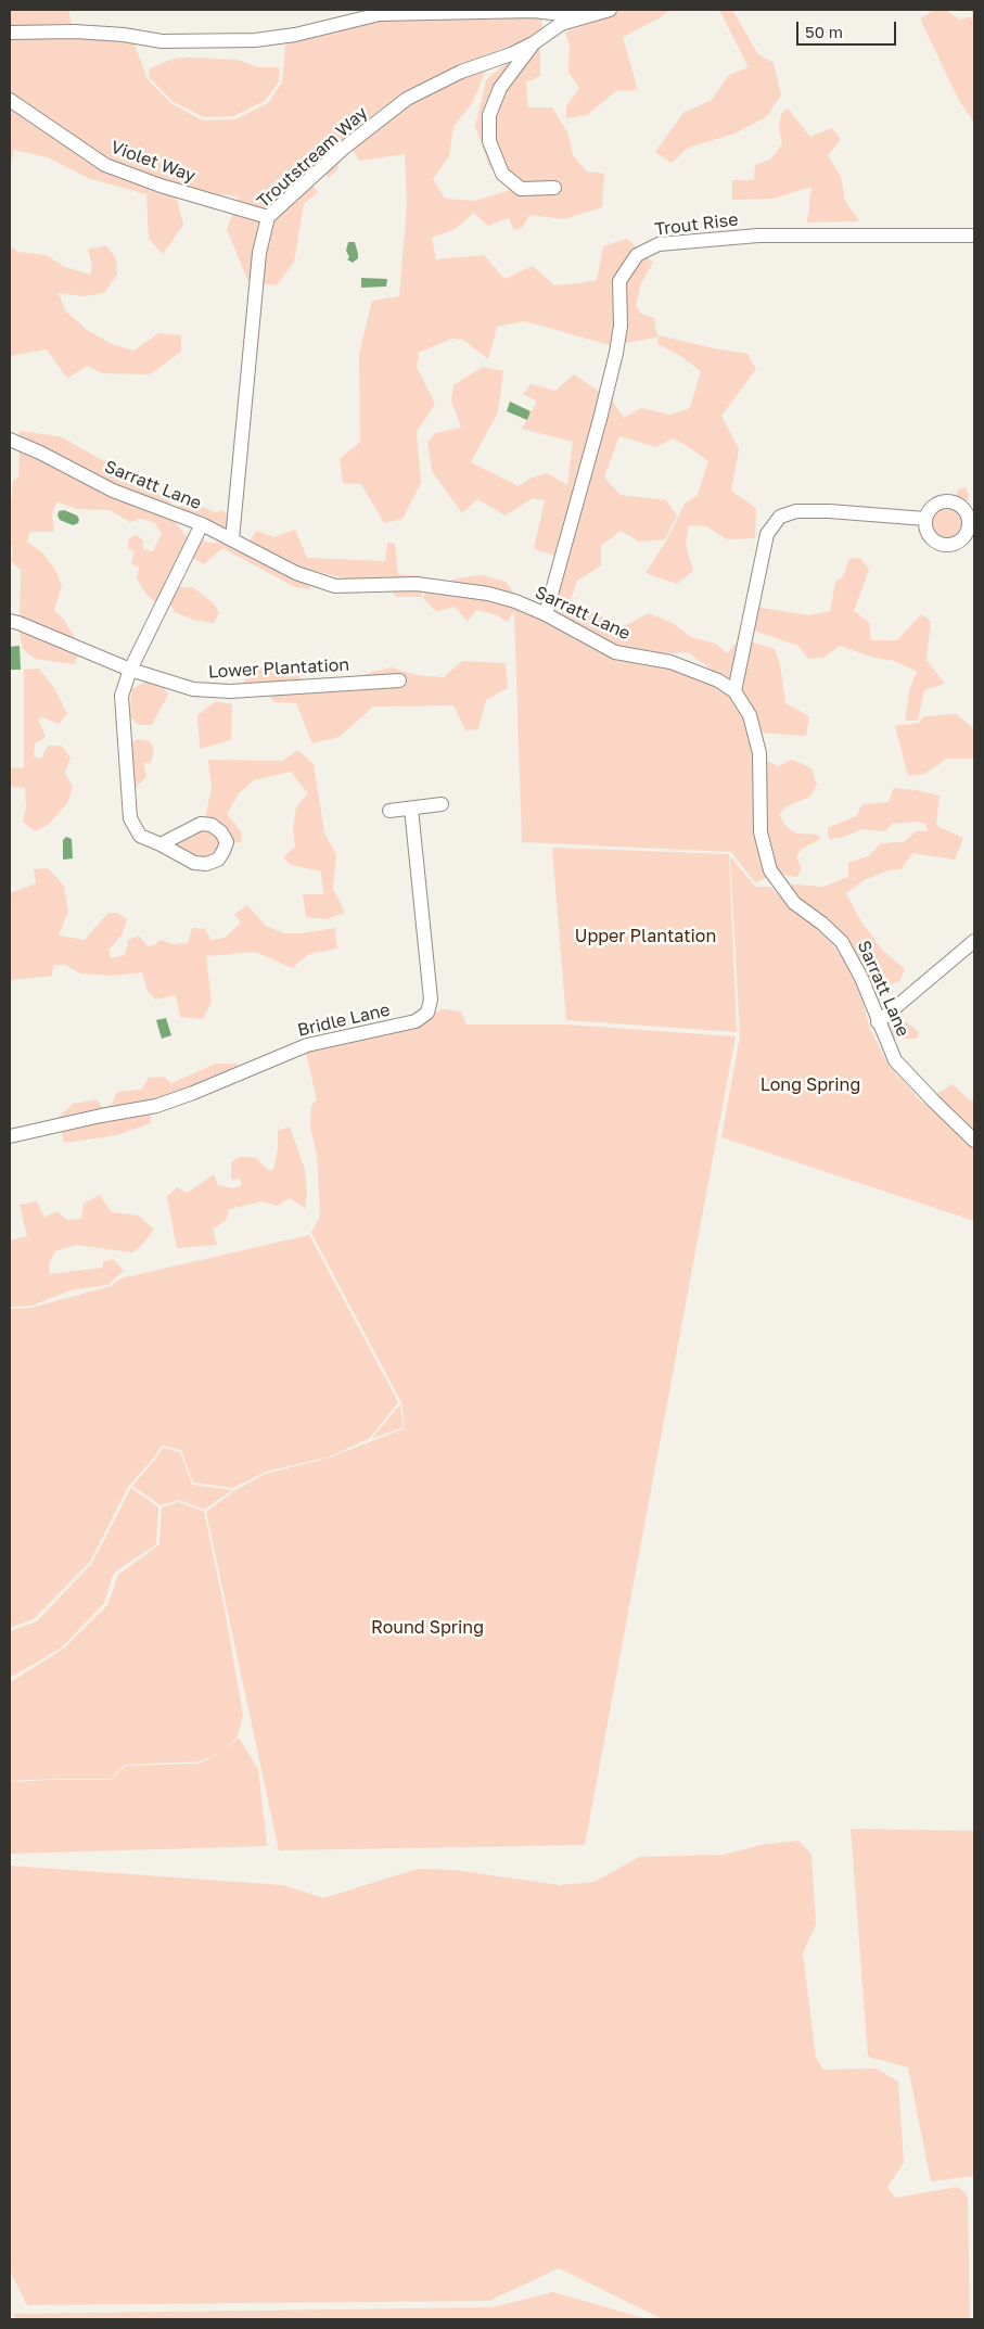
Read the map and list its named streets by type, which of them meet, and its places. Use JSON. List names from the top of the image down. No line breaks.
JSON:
{"streets":{"street":["Troutstream Way","Violet Way","Trout Rise","Sarratt Lane","Lower Plantation","Bridle Lane"]},"crossings":[["Troutstream Way","Violet Way"],["Troutstream Way","Sarratt Lane"],["Trout Rise","Sarratt Lane"]],"parks":["Upper Plantation","Long Spring","Round Spring"],"scale_bar":"50 m"}
